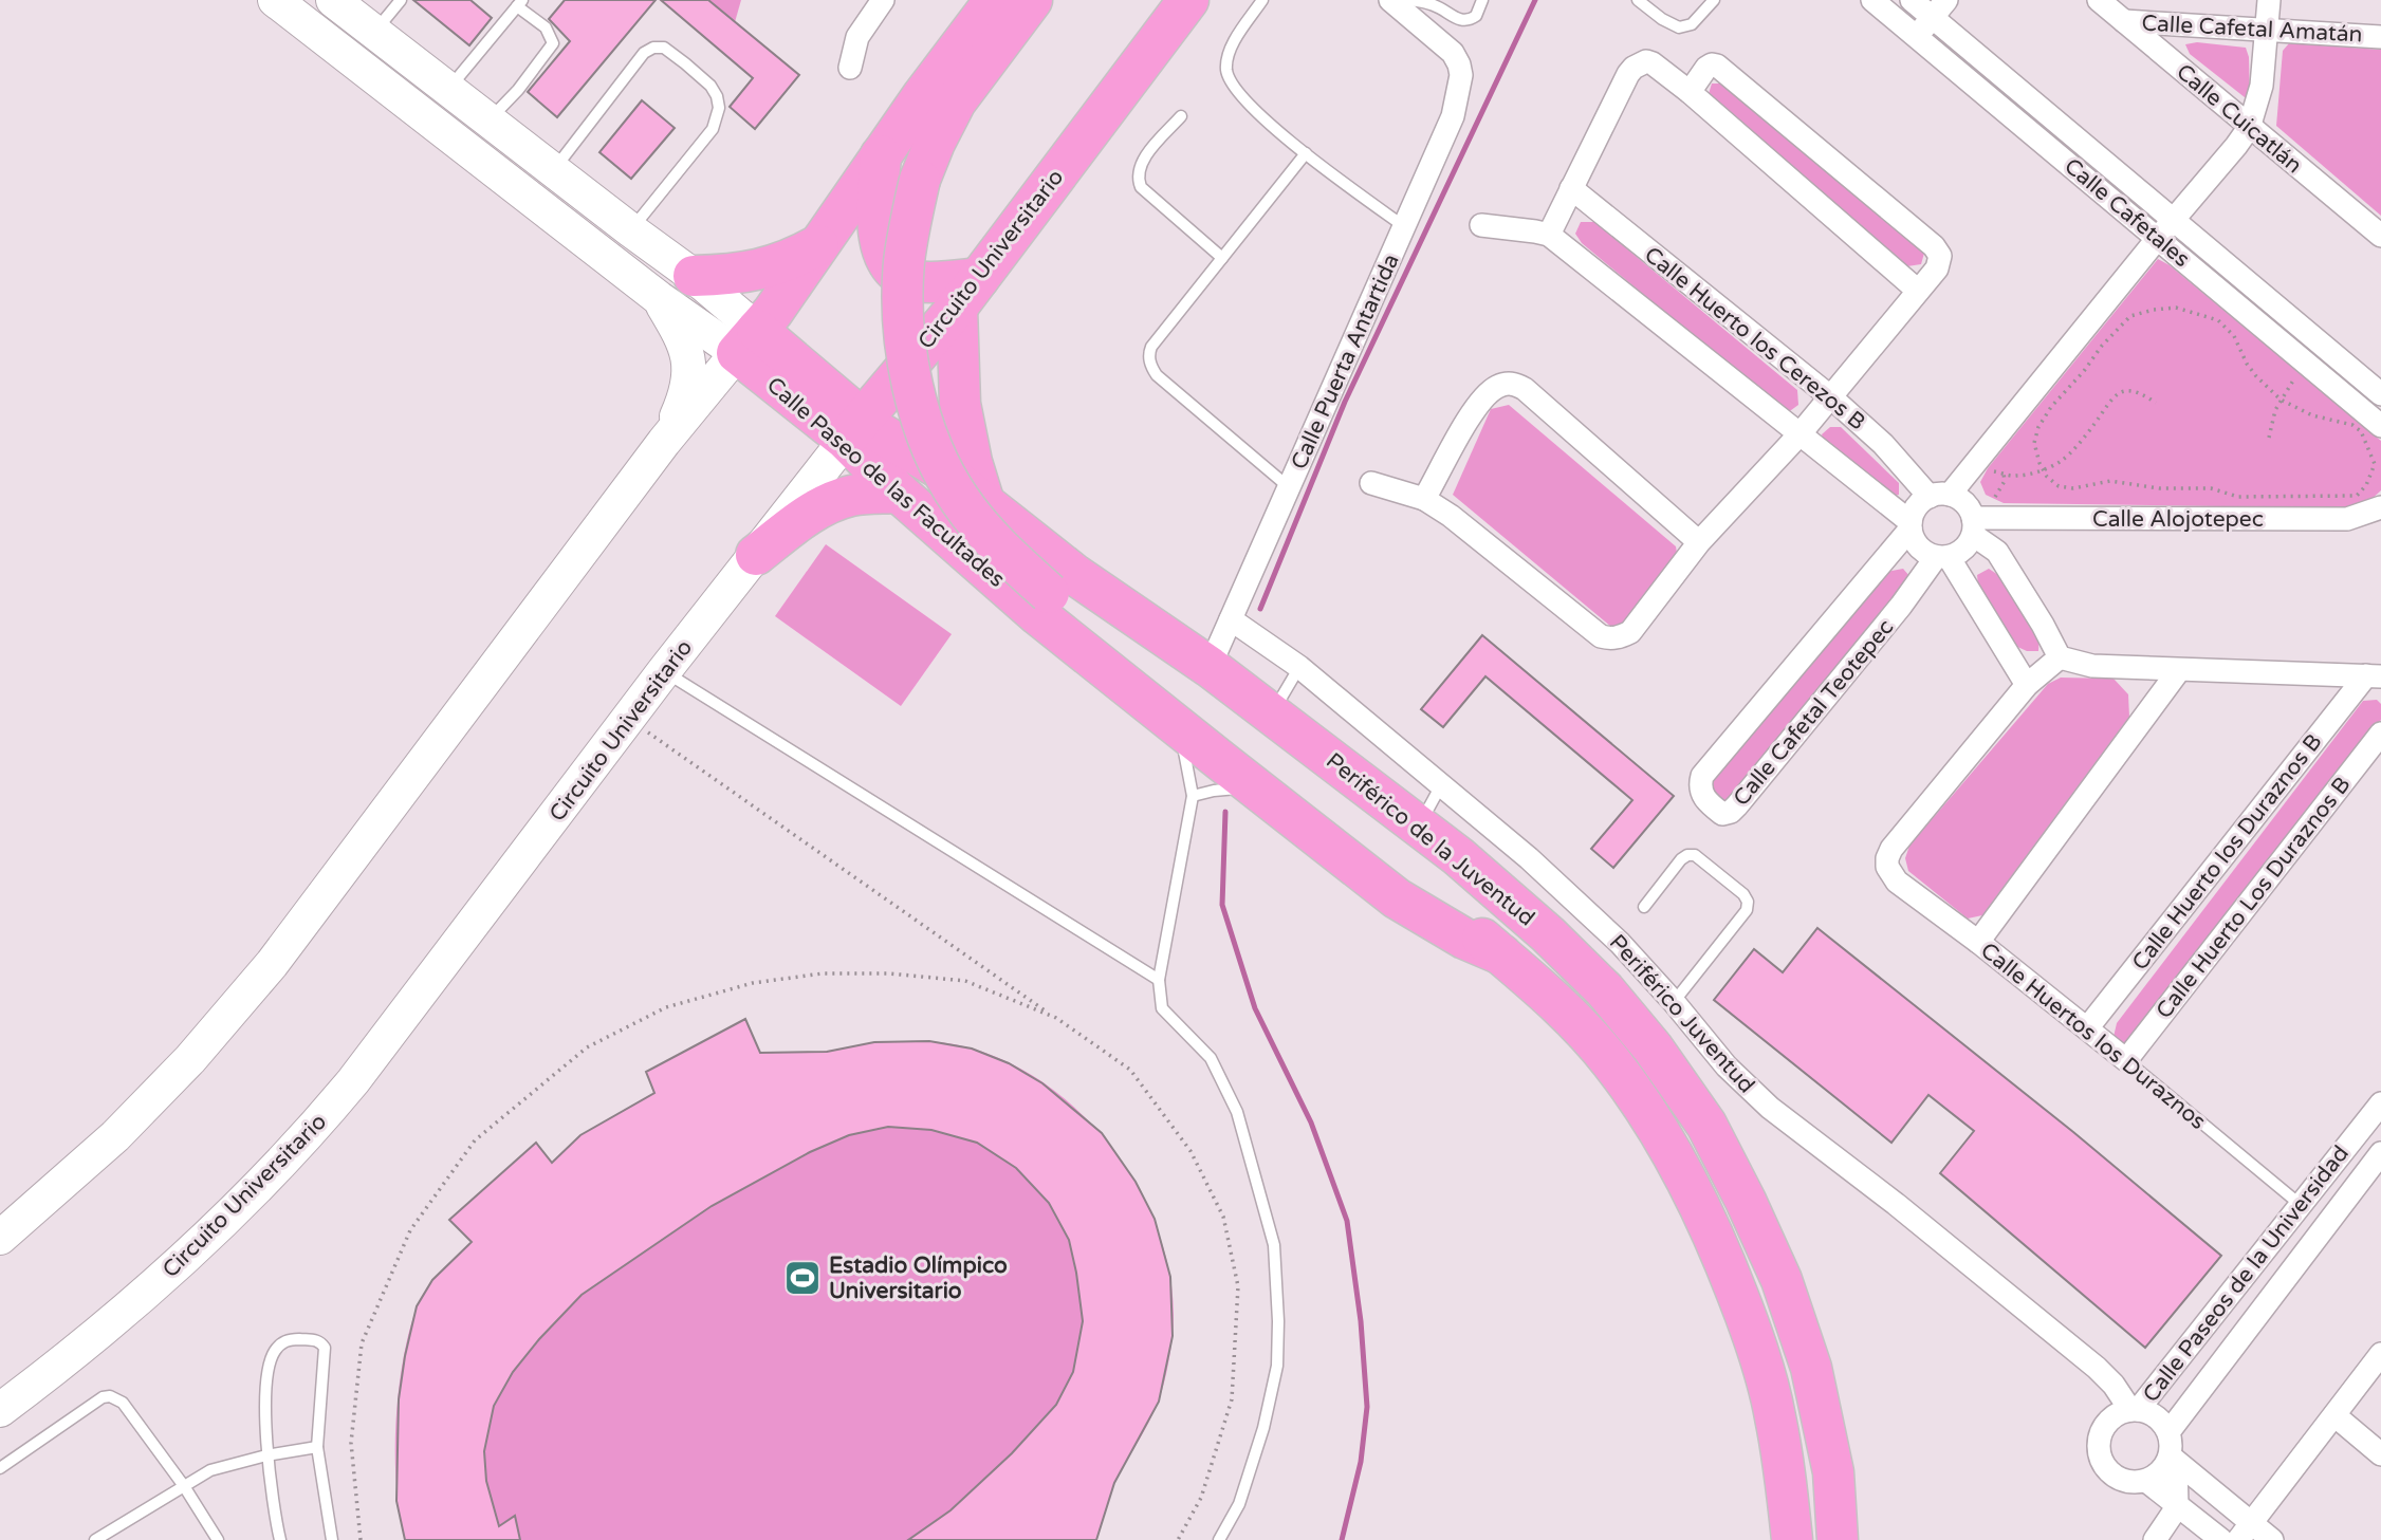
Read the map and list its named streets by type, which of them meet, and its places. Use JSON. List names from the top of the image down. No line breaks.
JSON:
{"streets":{"highway":["Circuito Universitario","Calle Paseo de las Facultades","Periférico de la Juventud"],"street":["Calle Cafetal Amatán","Calle Cuicatlán","Calle Cafetales","Calle Huerto los Cerezos B","Calle Puerta Antartida","Calle Alojotepec","Calle Cafetal Teotepec","Calle Huerto los Duraznos B","Calle Huerto Los Duraznos B","Periférico Juventud","Calle Huertos los Duraznos","Calle Paseos de la Universidad"]},"crossings":[["Calle Cafetal Amatán","Calle Cuicatlán"],["Circuito Universitario","Calle Paseo de las Facultades"],["Circuito Universitario","Periférico de la Juventud"],["Calle Huerto los Cerezos B","Calle Alojotepec"],["Calle Huerto los Cerezos B","Calle Cafetal Teotepec"],["Calle Puerta Antartida","Periférico de la Juventud"],["Calle Puerta Antartida","Periférico Juventud"],["Calle Paseo de las Facultades","Periférico de la Juventud"],["Calle Alojotepec","Calle Cafetal Teotepec"],["Calle Huerto los Duraznos B","Calle Huertos los Duraznos"],["Calle Huerto Los Duraznos B","Calle Huertos los Duraznos"],["Periférico Juventud","Calle Paseos de la Universidad"],["Calle Huertos los Duraznos","Calle Paseos de la Universidad"]],"places":{"sports":["Estadio Olímpico Universitario"]}}
